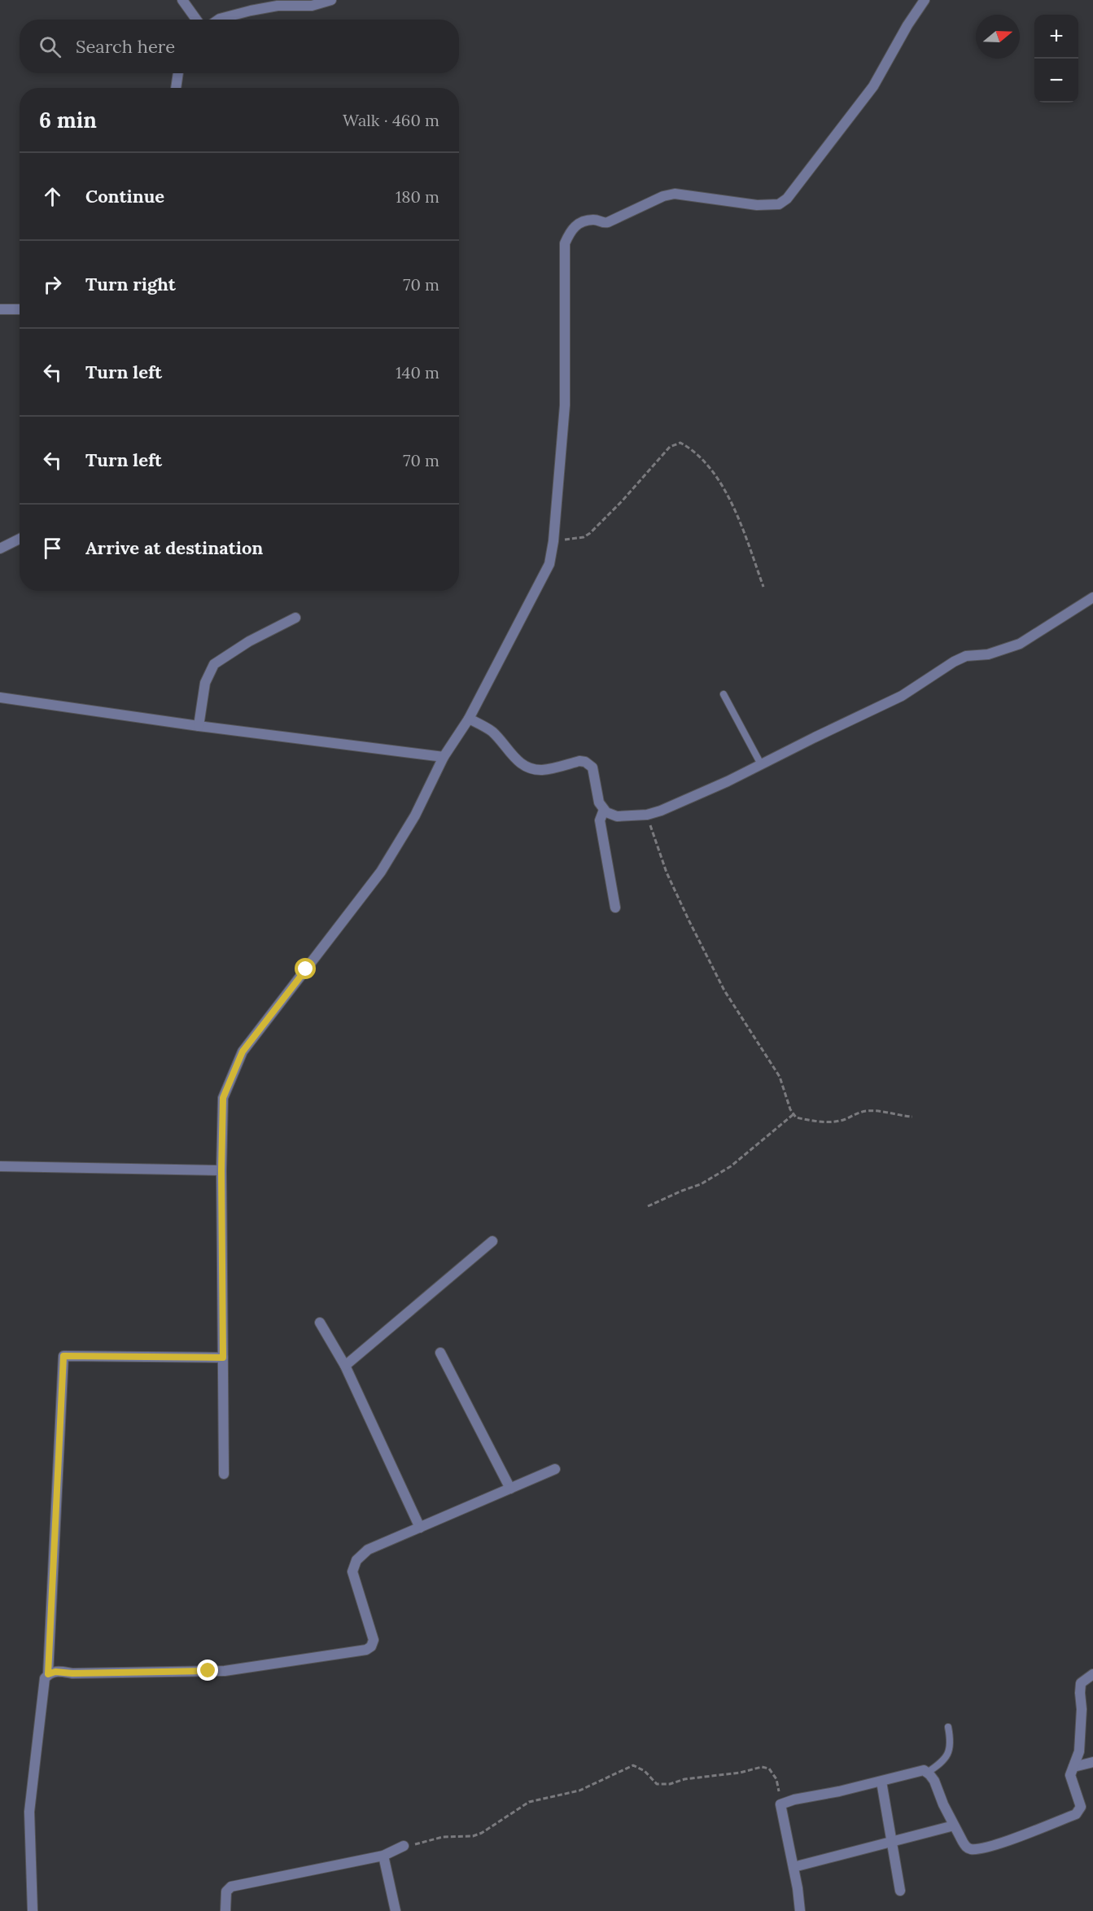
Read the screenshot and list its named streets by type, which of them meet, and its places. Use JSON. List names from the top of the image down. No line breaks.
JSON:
{"north":"right","page":{"map_buttons":["+","−"],"search":"Search here","heading":["6 min","Walk · 460 m"],"list":[["Continue","180 m"],["Turn right","70 m"],["Turn left","140 m"],["Turn left","70 m"],"Arrive at destination"]}}
